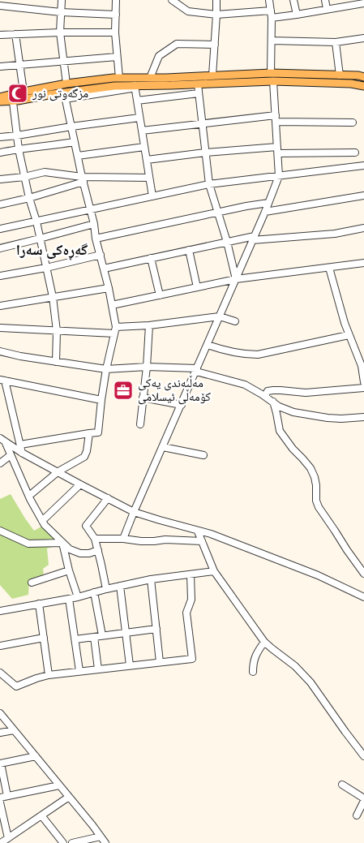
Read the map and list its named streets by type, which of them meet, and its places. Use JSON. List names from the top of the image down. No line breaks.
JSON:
{"districts":["گەڕەکی سەرا"],"places":{"mosque":["مزگەوتی نور"],"office":["مەڵبەندی یەکی کۆمەڵی ئیسلامی"]}}
